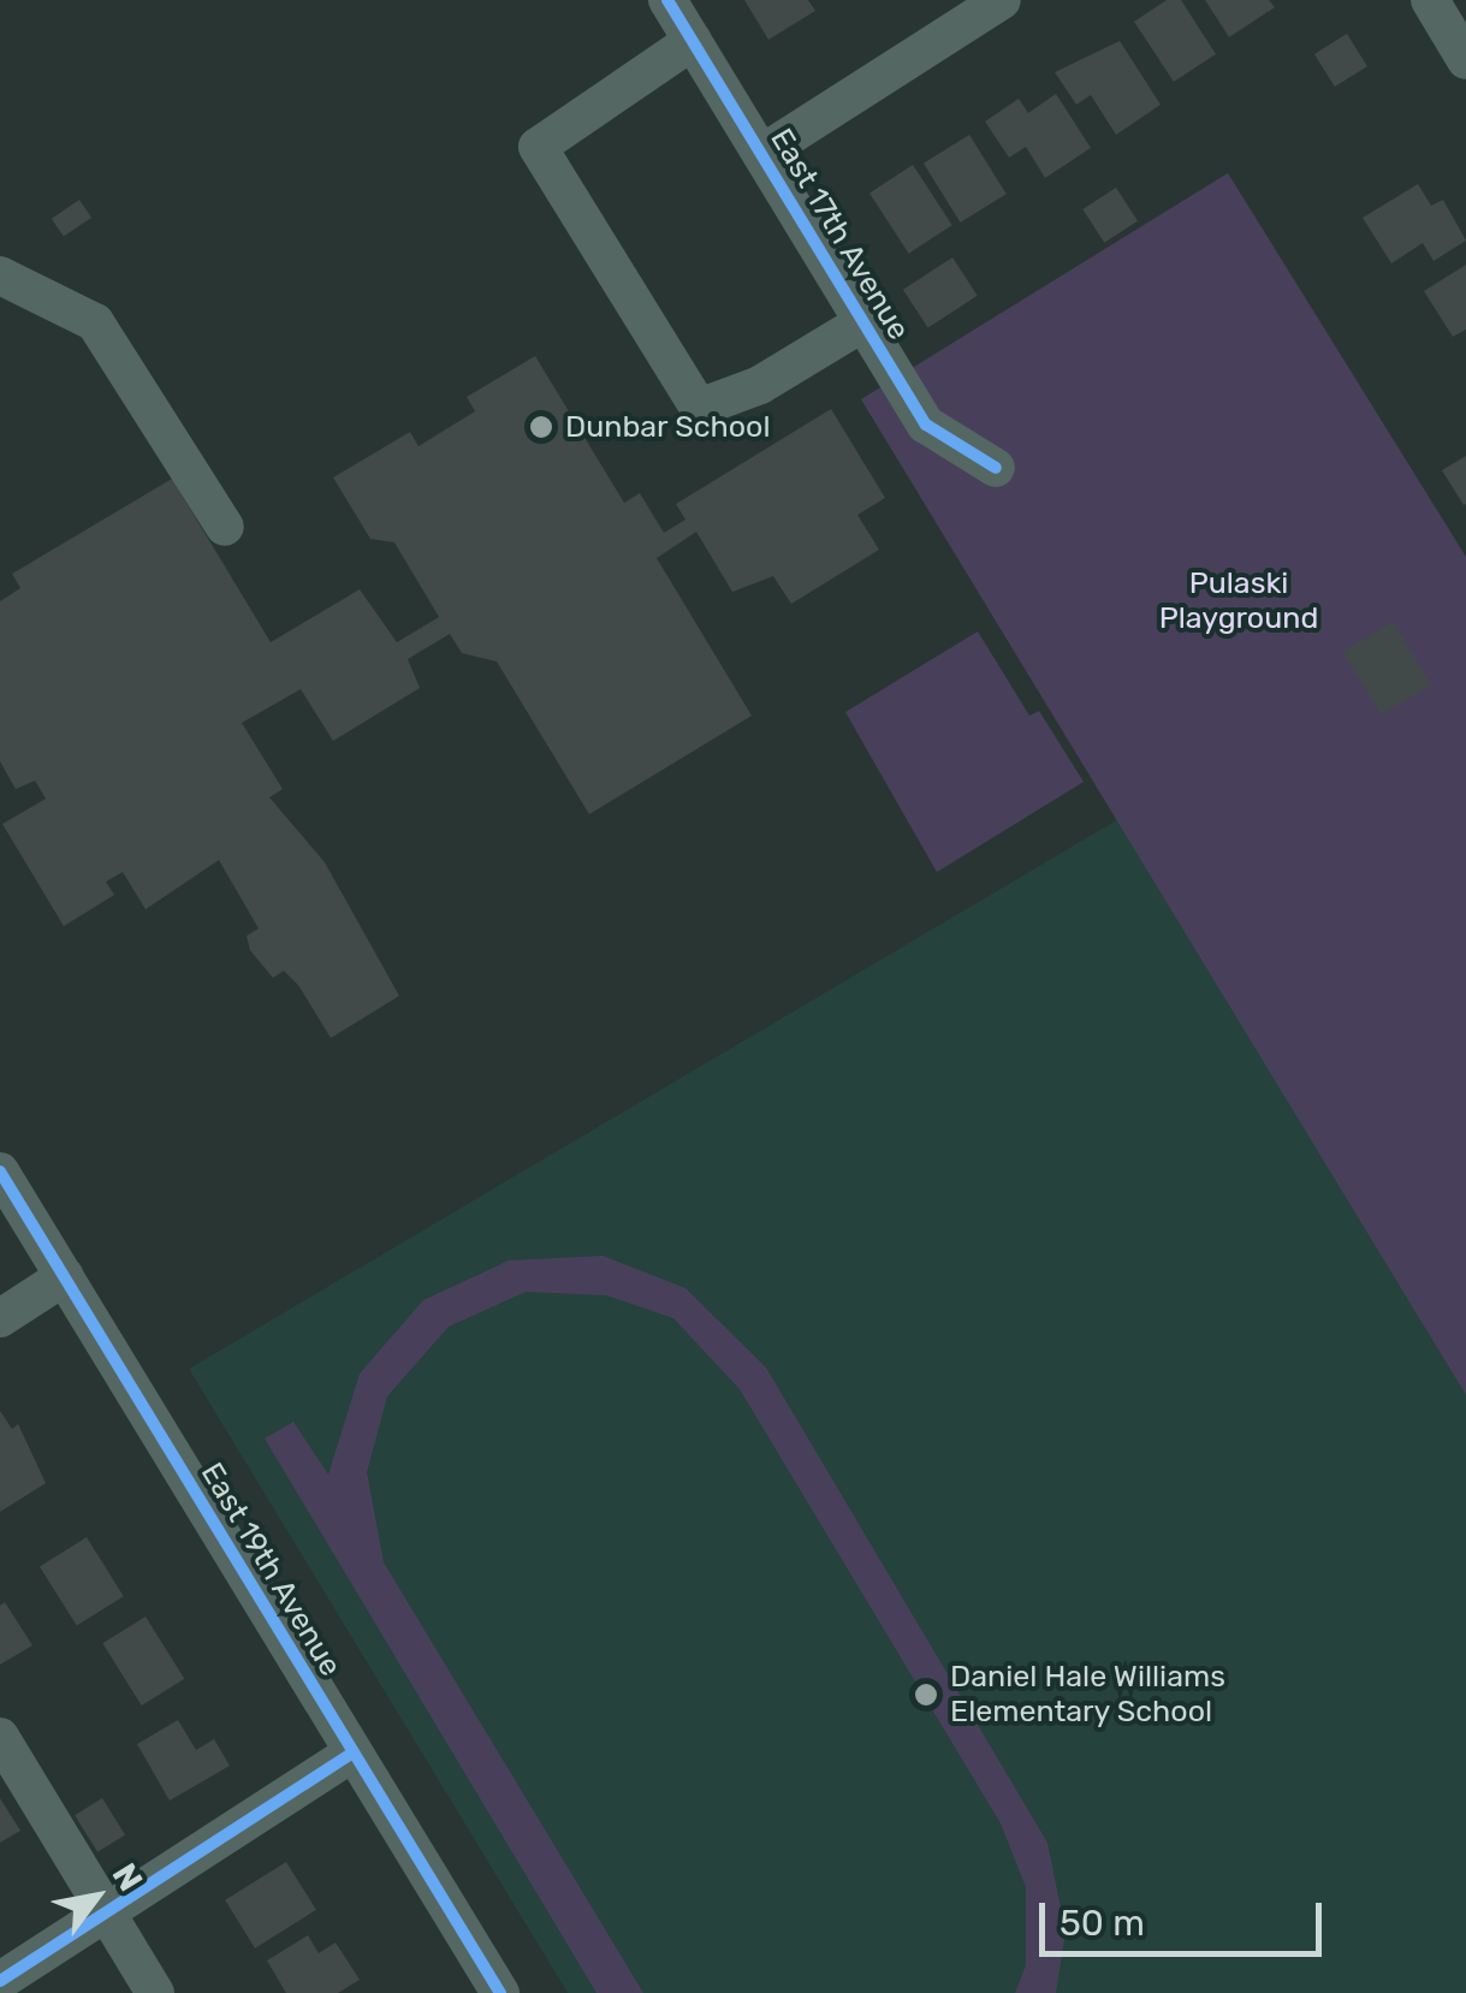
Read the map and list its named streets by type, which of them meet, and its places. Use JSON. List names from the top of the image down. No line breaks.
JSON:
{"streets":{"street":["East 17th Avenue","East 19th Avenue"]},"parks":["Pulaski Playground"],"places":["Dunbar School","Daniel Hale Williams Elementary School"],"scale_bar":"50 m","north":"top right"}
